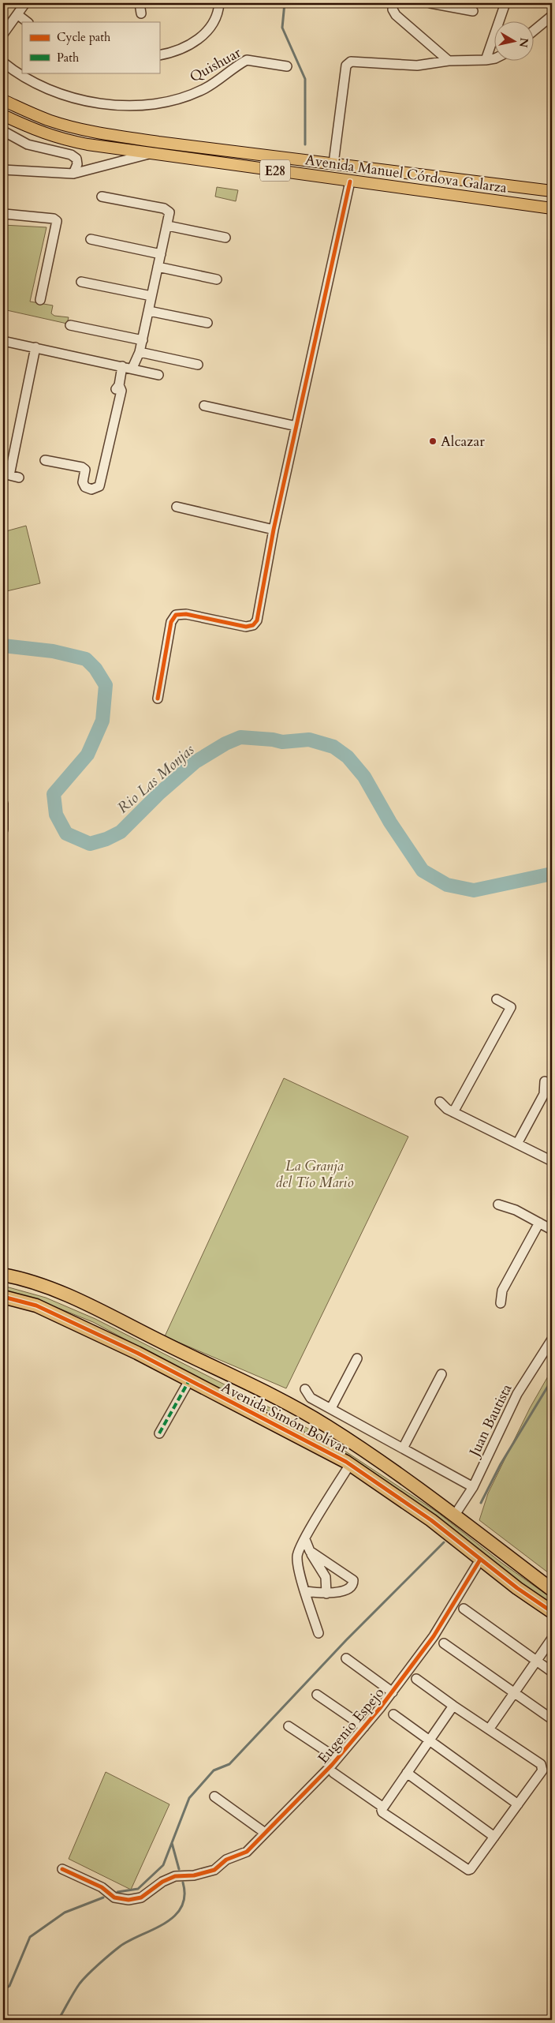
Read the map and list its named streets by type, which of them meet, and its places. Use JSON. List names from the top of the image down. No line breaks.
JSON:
{"streets":{"highway":["Avenida Simón Bolívar"],"main road":["E28","Avenida Manuel Córdova Galarza"],"street":["Quishuar","Juan Bautista","Eugenio Espejo"]},"crossings":[["Avenida Simón Bolívar","Juan Bautista"],["Avenida Simón Bolívar","Eugenio Espejo"]],"water":["Rio Las Monjas"],"parks":["La Granja del Tío Mario"],"places":["Alcazar"],"legend":["Cycle path","Path"],"north":"right"}
